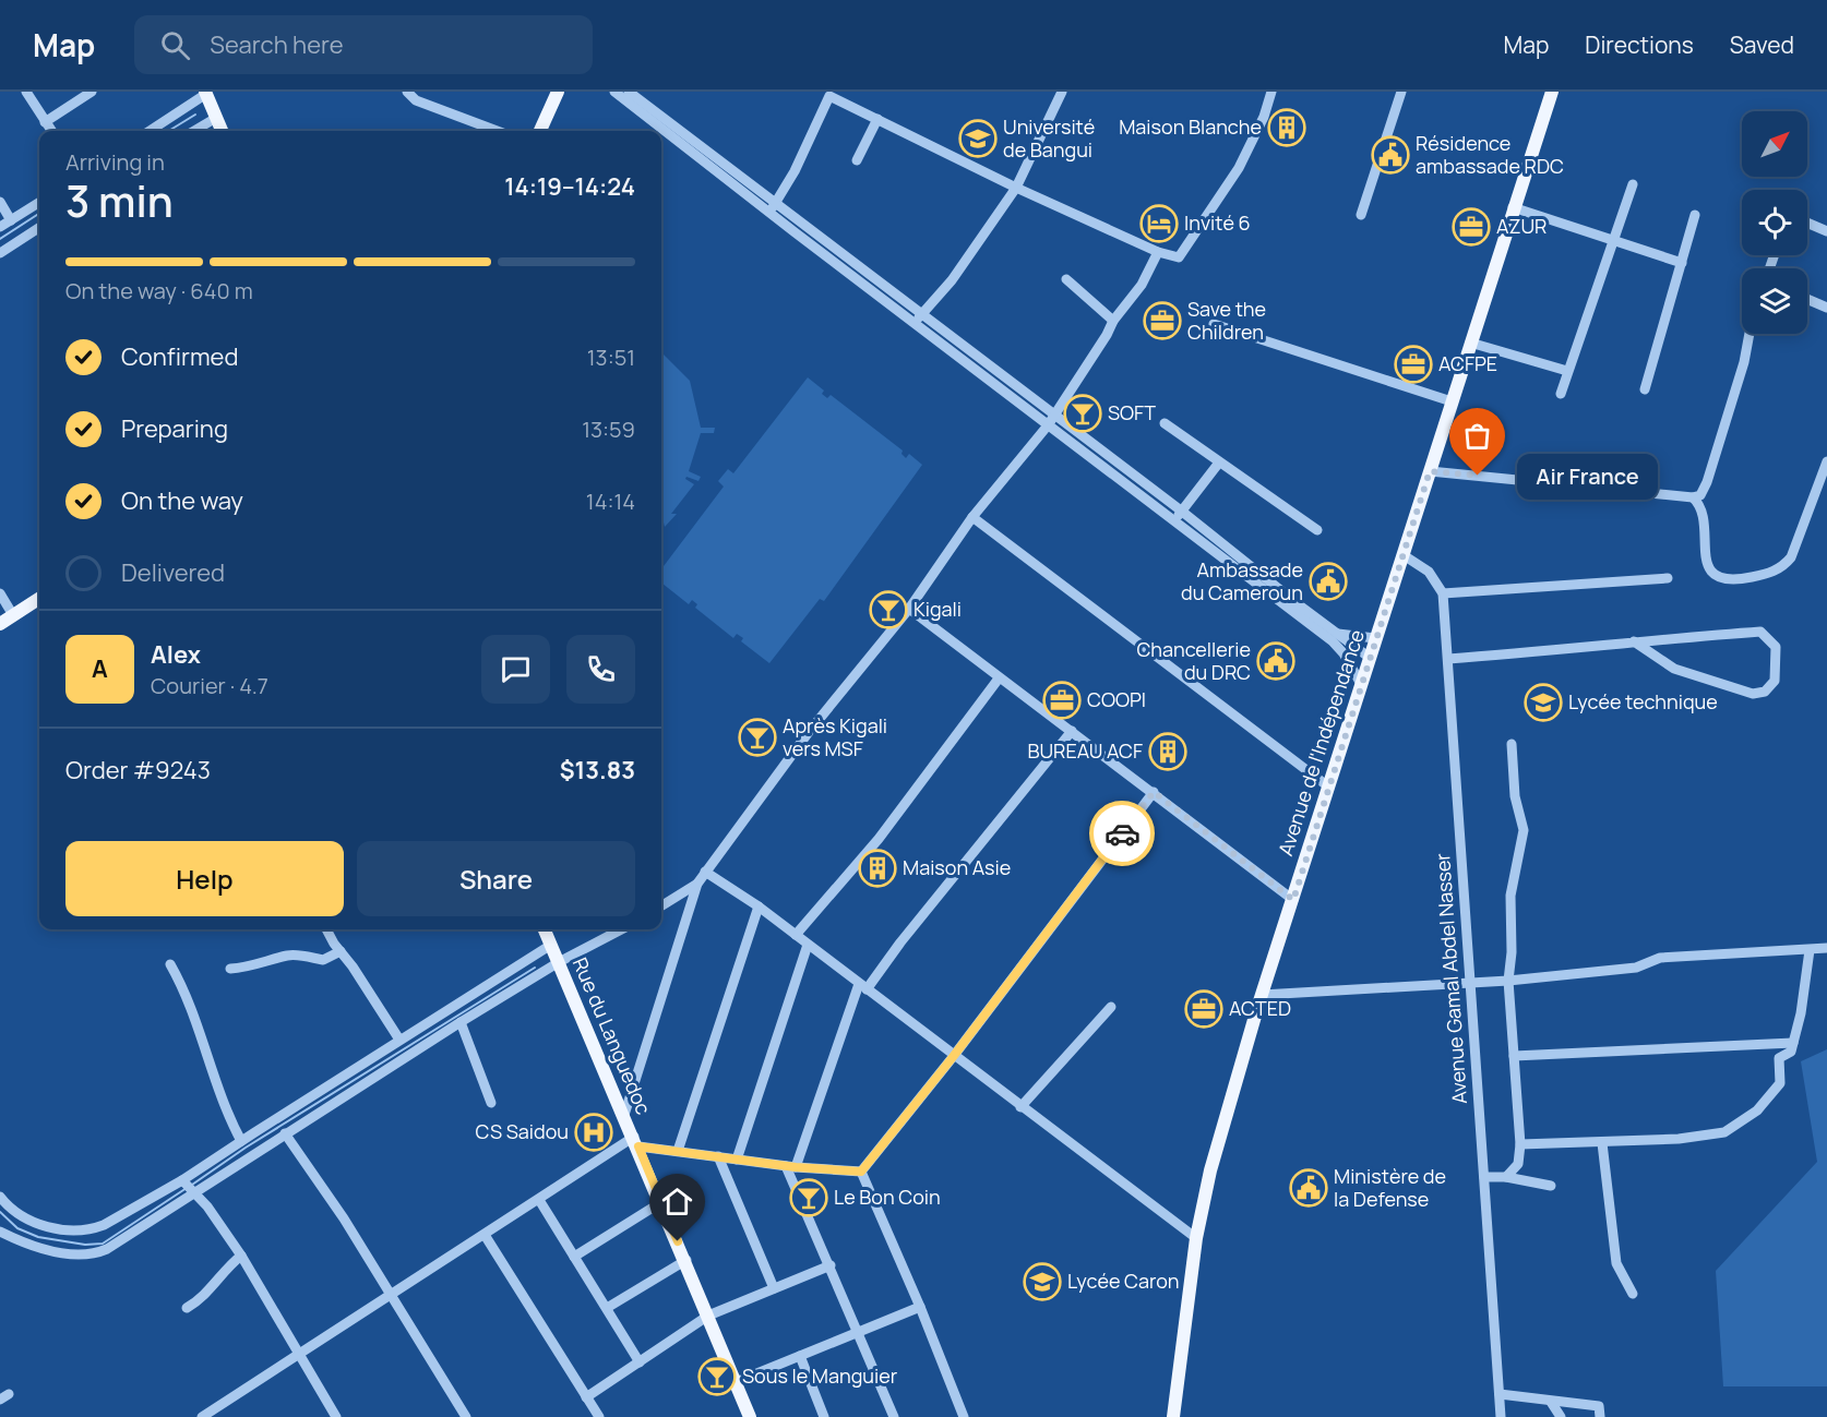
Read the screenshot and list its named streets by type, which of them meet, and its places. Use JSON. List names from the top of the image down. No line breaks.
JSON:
{"streets":{"main road":["Avenue de l'Indépendance","Rue du Languedoc"],"street":["Avenue Gamal Abdel Nasser"]},"places":{"building":["Maison Blanche","BUREAU ACF","Maison Asie"],"school or university":["Université de Bangui","Lycée technique","Lycée Caron"],"public building":["Résidence ambassade RDC","Ambassade du Cameroun","Chancellerie du DRC","Ministère de la Defense"],"hotel":["Invité 6"],"office":["AZUR","Save the Children","ACFPE","COOPI","ACTED"],"bar":["SOFT","Kigali","Après Kigali vers MSF","Le Bon Coin","Sous le Manguier"],"other":["Air France"],"hospital":["CS Saidou"]},"north":"top right","page":{"header":"Map","search":"Search here","nav":["Map","Directions","Saved"],"heading":["3 min","Arriving in","14:19–14:24"],"panel":["Alex","Courier · 4.7","Order #9243","$13.83"],"bar":"On the way · 640 m","list":[["Confirmed","13:51"],["Preparing","13:59"],["On the way","14:14"],"Delivered"],"bubble":"Air France","round":"A","buttons":["Help","Share"]}}
